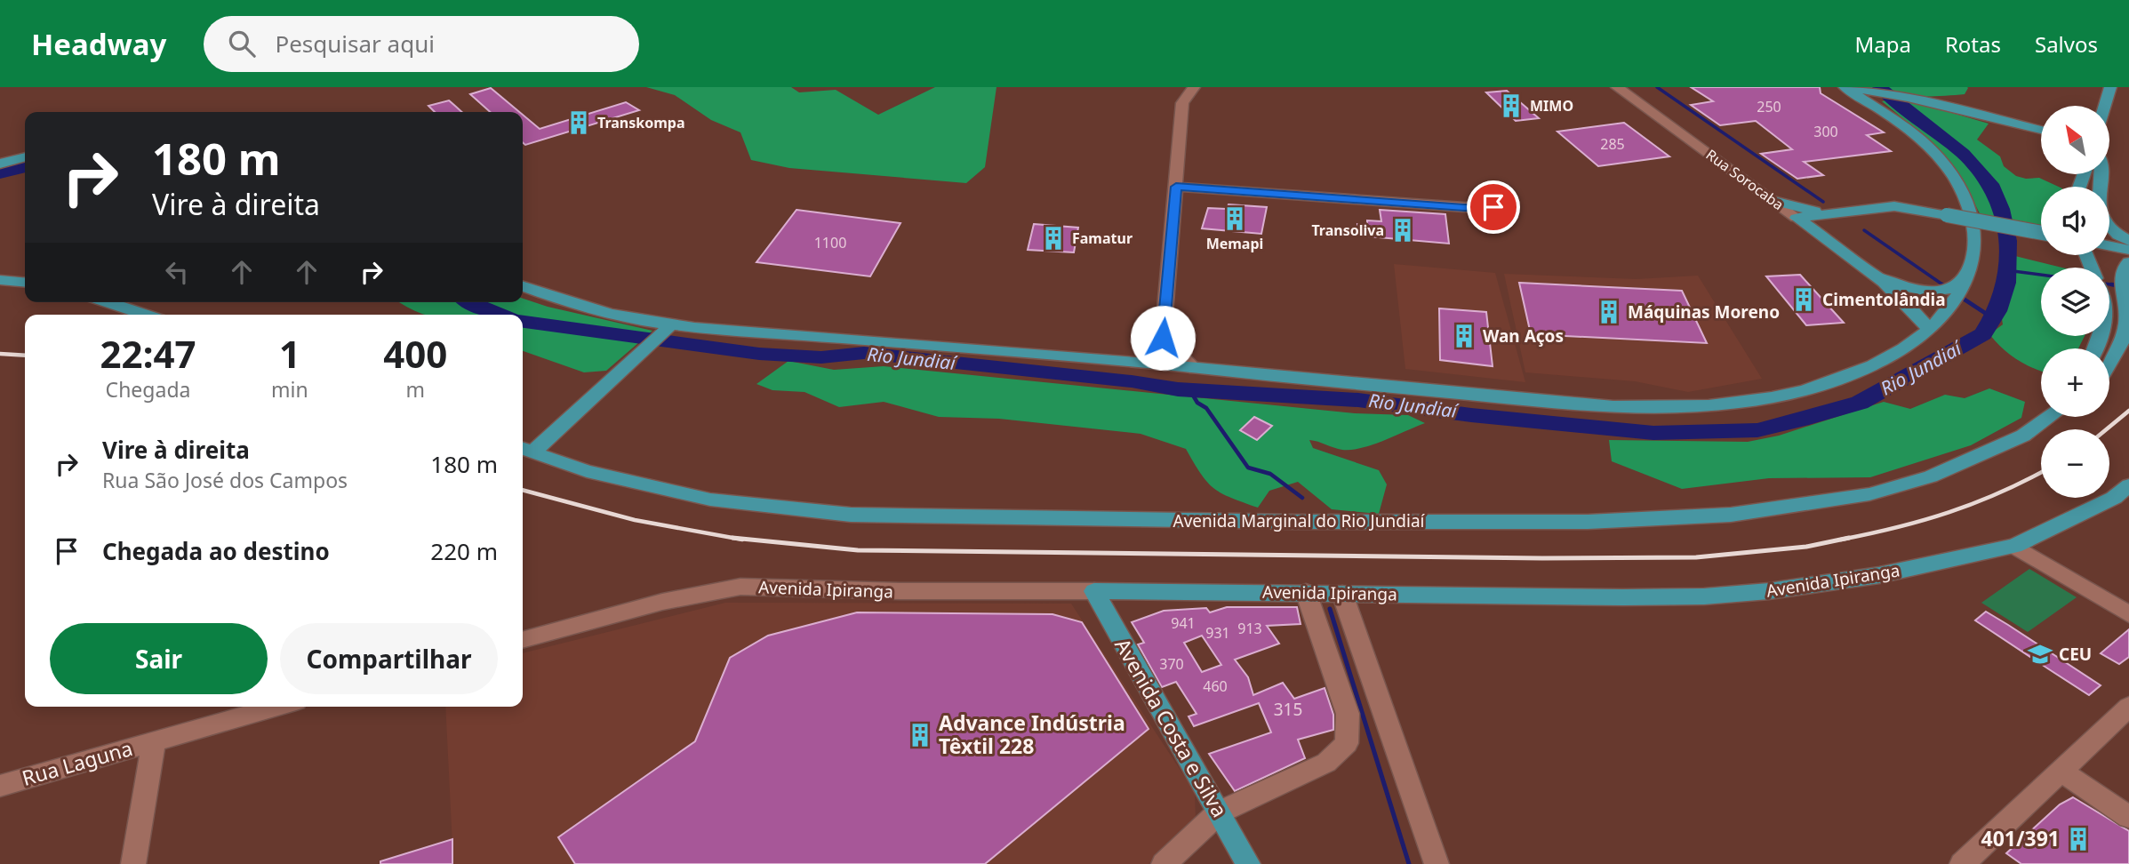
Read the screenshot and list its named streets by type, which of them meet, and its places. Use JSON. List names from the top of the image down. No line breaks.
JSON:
{"streets":{"main road":["Rua Sorocaba","Avenida Marginal do Rio Jundiaí","Avenida Ipiranga","Avenida Costa e Silva"],"street":["Rua Laguna"]},"crossings":[["Avenida Ipiranga","Avenida Costa e Silva"]],"water":["Rio Jundiaí"],"places":{"building":["MIMO","Transkompa","Memapi","Transoliva","Famatur","Cimentolândia","Máquinas Moreno","Wan Aços","Advance Indústria Têxtil 228","401/391"],"school or university":["CEU"]},"house_numbers":["250","300","285","1100","941","913","931","370","460","315"],"north":"top left","page":{"header":"Headway","search":"Pesquisar aqui","nav":["Mapa","Rotas","Salvos"],"map_buttons":["+","−"],"turn":["180 m","Vire à direita"],"eta":["22:47","Chegada","1","min","400","m"],"list":[{"name":"Vire à direita","note":"Rua São José dos Campos","value":"180 m"},{"name":"Chegada ao destino","value":"220 m"}],"buttons":["Sair","Compartilhar"]}}
